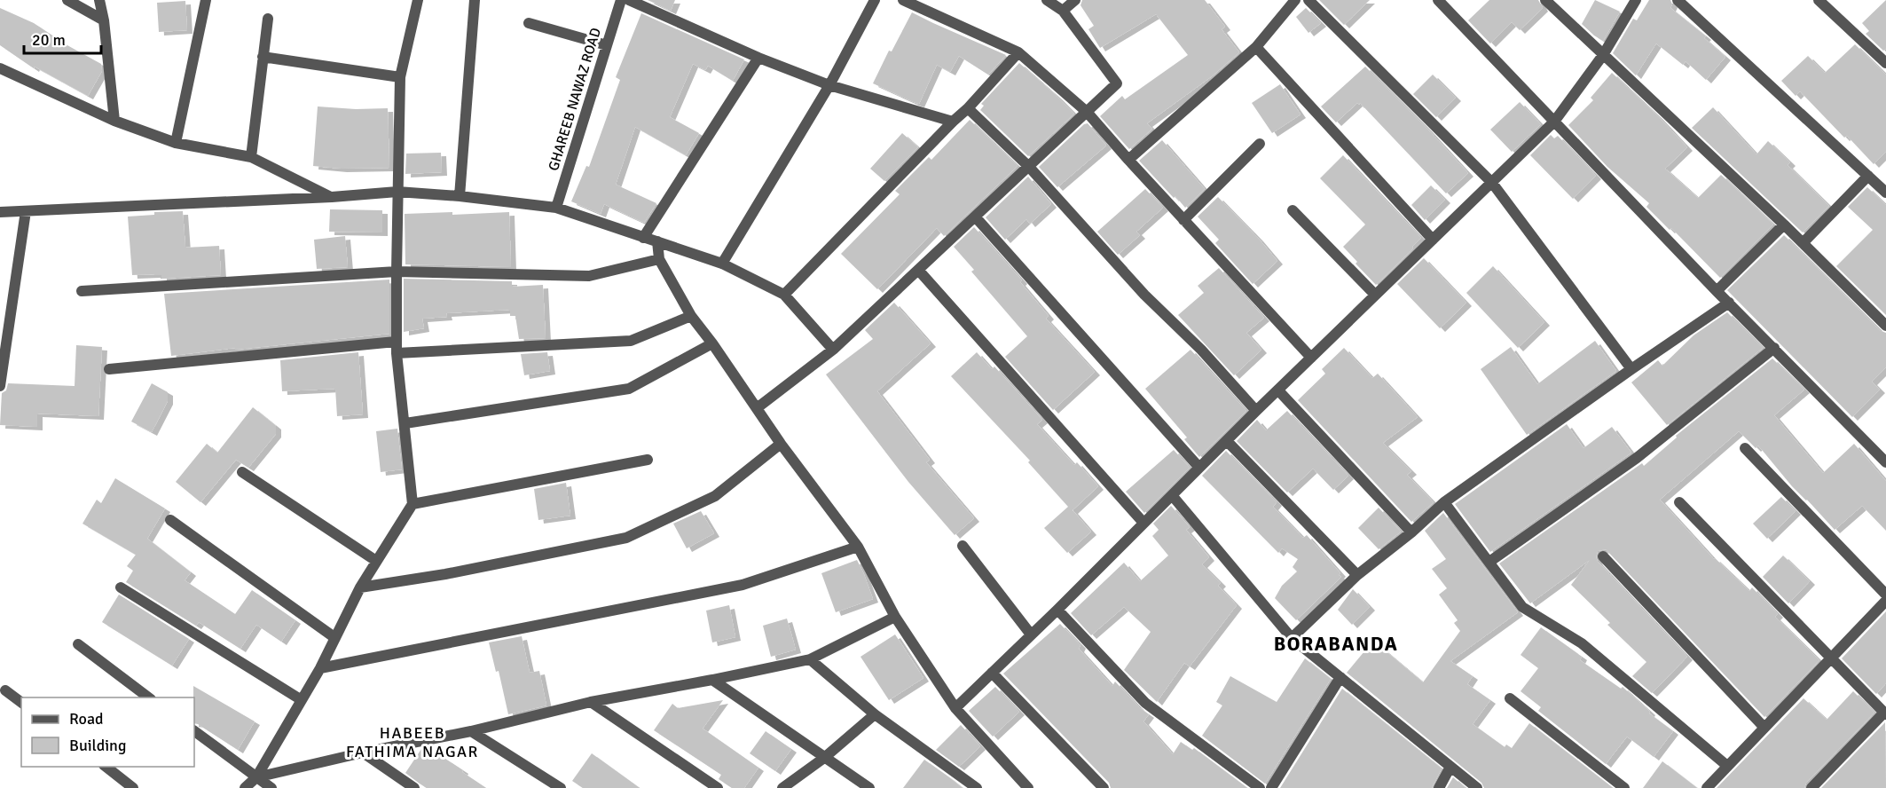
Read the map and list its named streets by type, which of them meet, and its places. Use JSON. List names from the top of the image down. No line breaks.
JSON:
{"streets":{"street":["GHAREEB NAWAZ ROAD"]},"districts":["BORABANDA","HABEEB FATHIMA NAGAR"],"legend":["Road","Building"],"scale_bar":"20 m"}
